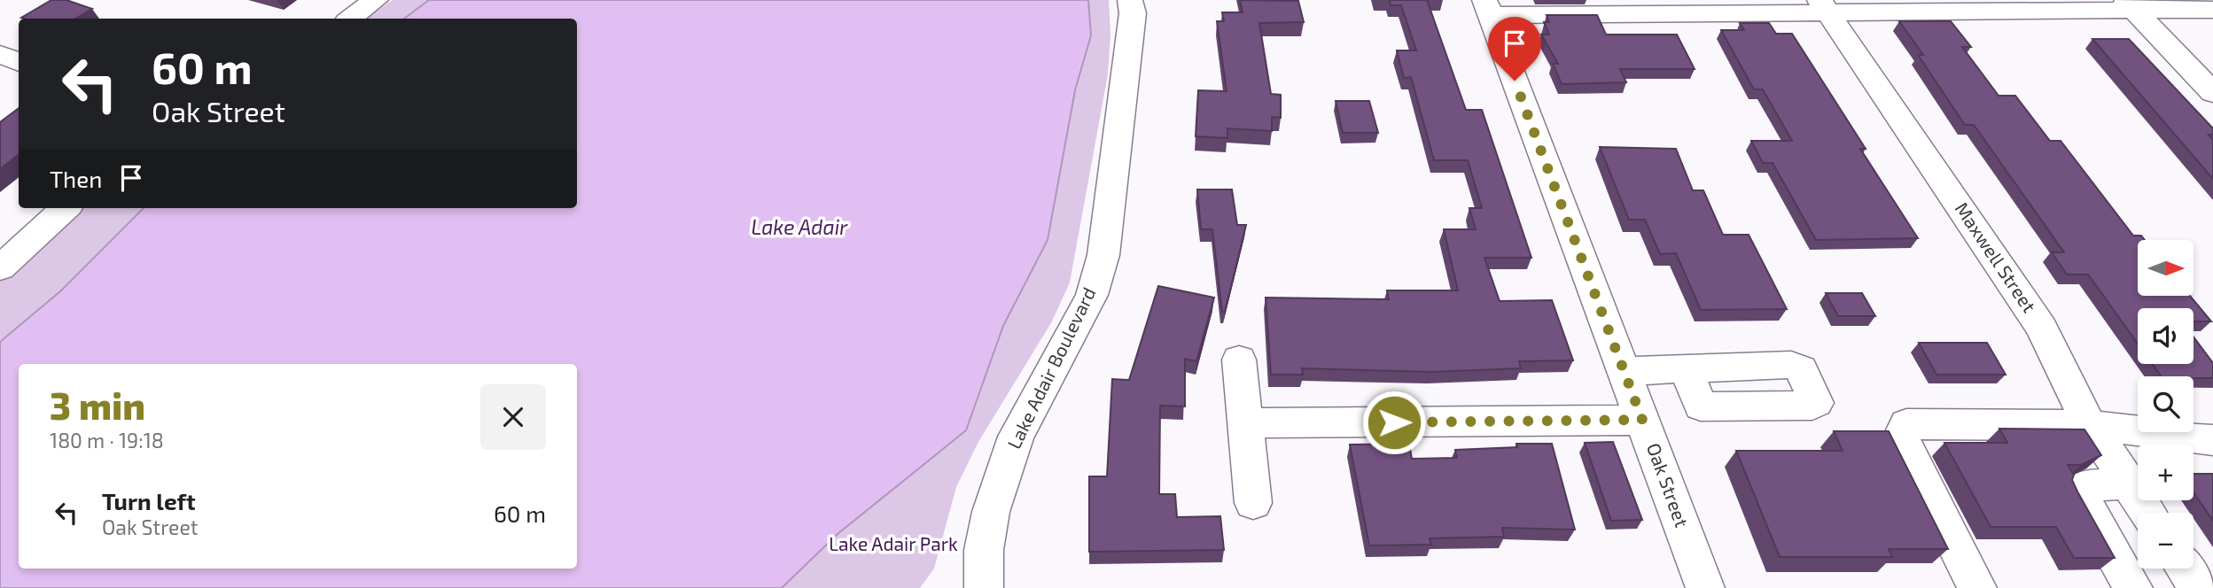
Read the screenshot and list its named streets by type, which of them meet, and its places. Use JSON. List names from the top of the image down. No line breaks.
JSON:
{"streets":{"street":["Maxwell Street","Lake Adair Boulevard","Oak Street"]},"water":["Lake Adair"],"parks":["Lake Adair Park"],"north":"right","page":{"turn":["60 m","Oak Street"],"then":"Then","map_buttons":["+","−"],"heading":["3 min","180 m · 19:18"],"list":[{"name":"Turn left","note":"Oak Street","value":"60 m"}]}}
